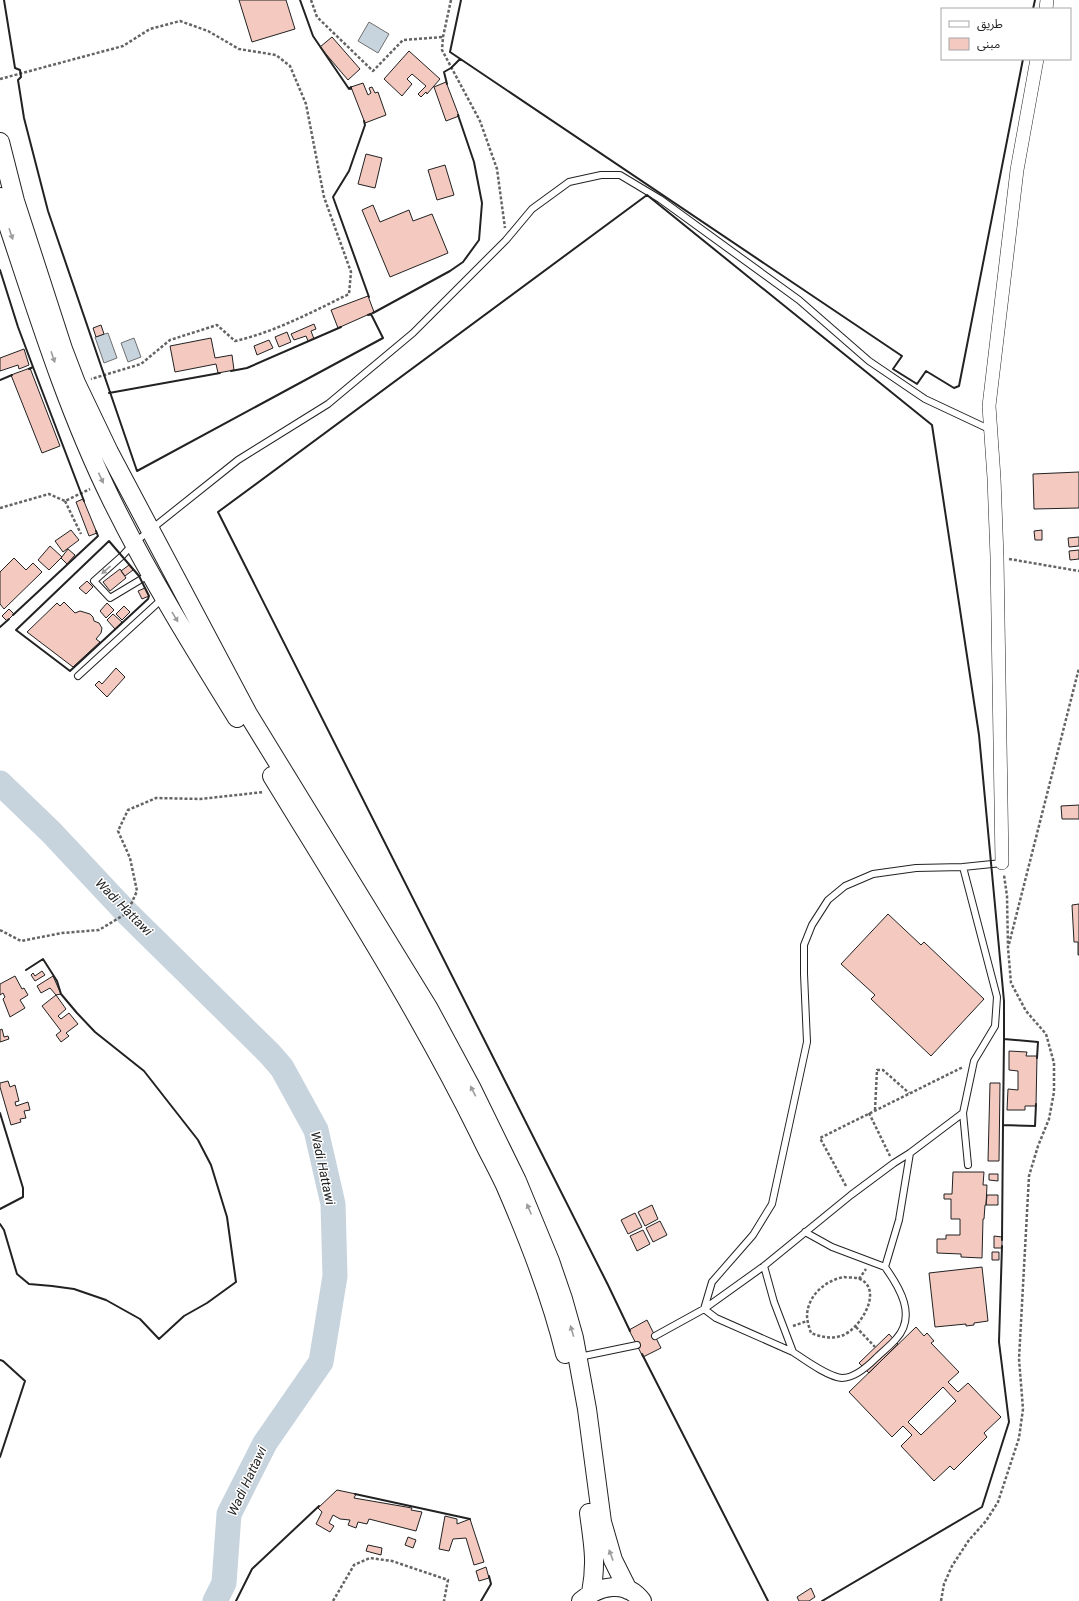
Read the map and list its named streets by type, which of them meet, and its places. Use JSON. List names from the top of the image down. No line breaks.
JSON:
{"water":["Wadi Hattawi"],"legend":["طريق","مبنى"]}
